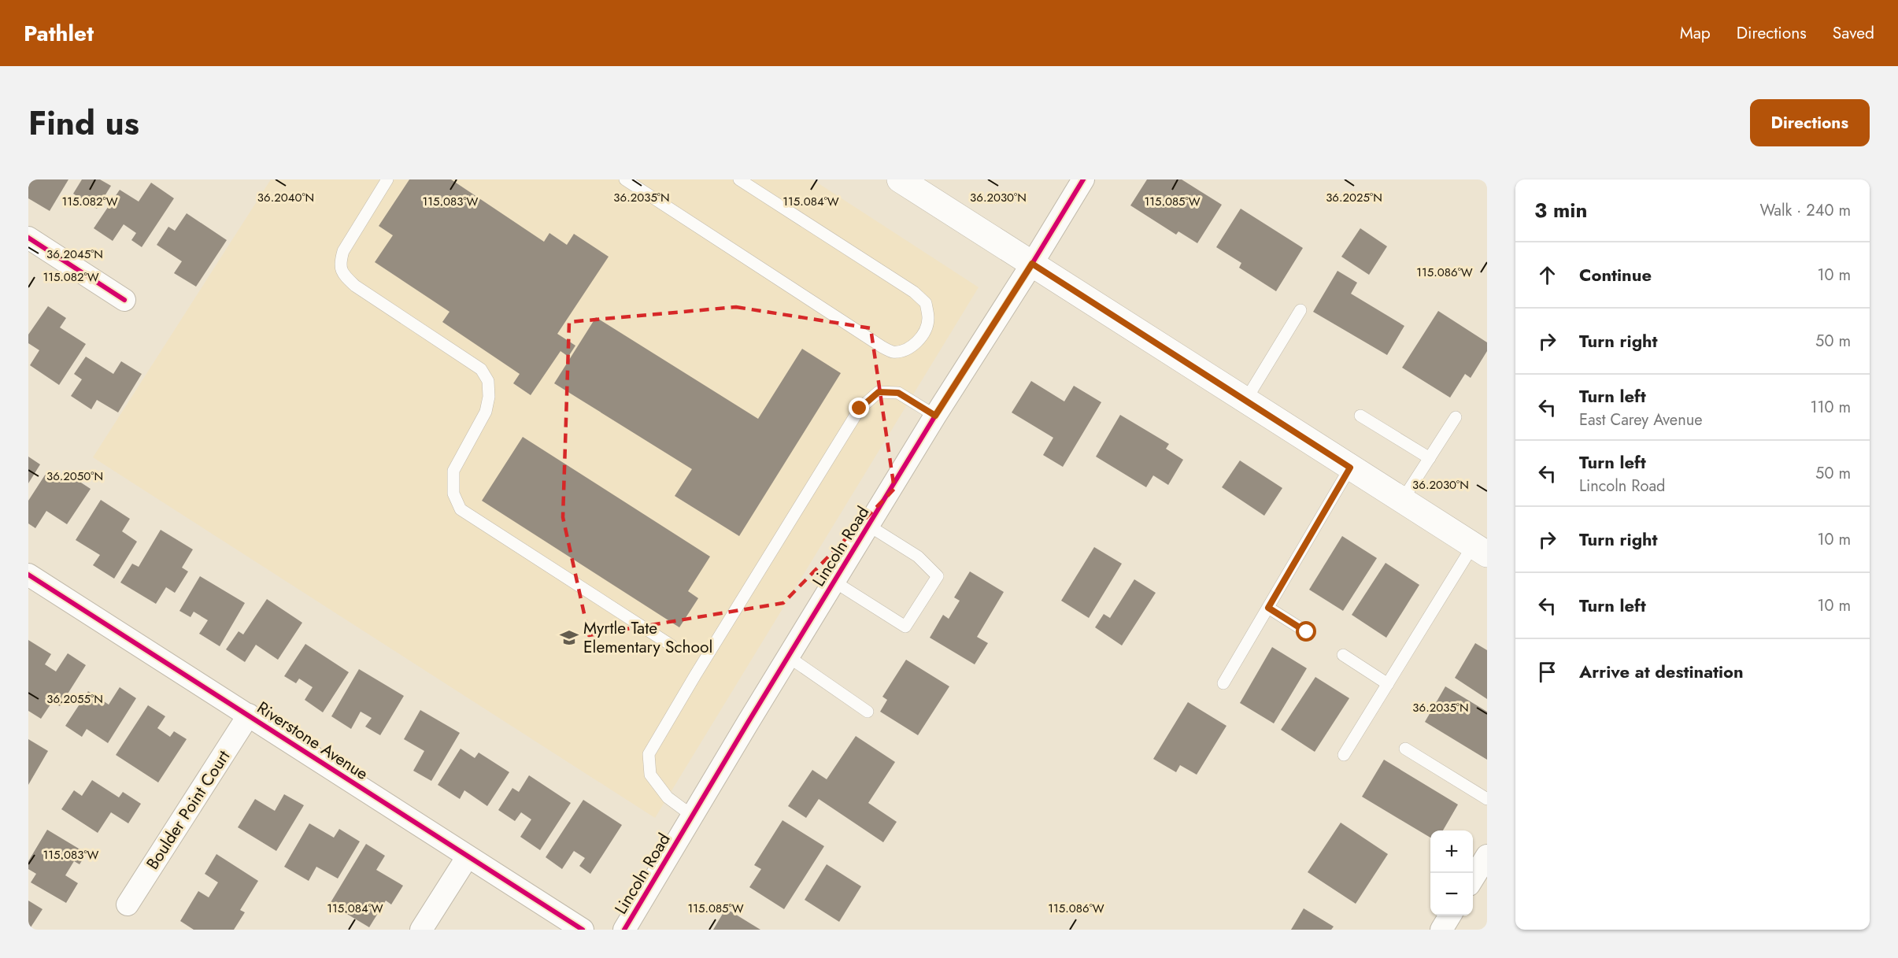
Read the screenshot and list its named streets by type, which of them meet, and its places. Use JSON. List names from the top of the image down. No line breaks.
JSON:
{"streets":{"street":["Lincoln Road","Riverstone Avenue","Boulder Point Court"]},"crossings":[["Riverstone Avenue","Boulder Point Court"]],"places":{"school or university":["Myrtle Tate Elementary School"]},"page":{"header":"Pathlet","nav":["Map","Directions","Saved"],"title":"Find us","buttons":"Directions","heading":["3 min","Walk · 240 m"],"list":[["Continue","10 m"],["Turn right","50 m"],["Turn left","East Carey Avenue","110 m"],["Turn left","Lincoln Road","50 m"],["Turn right","10 m"],["Turn left","10 m"],"Arrive at destination"],"map_buttons":["+","−"]},"coordinates":["36.2040°N","36.2035°N","36.2030°N","36.2025°N","115.082°W","115.083°W","115.084°W","115.085°W","36.2045°N","115.086°W","36.2050°N","36.2055°N"]}
